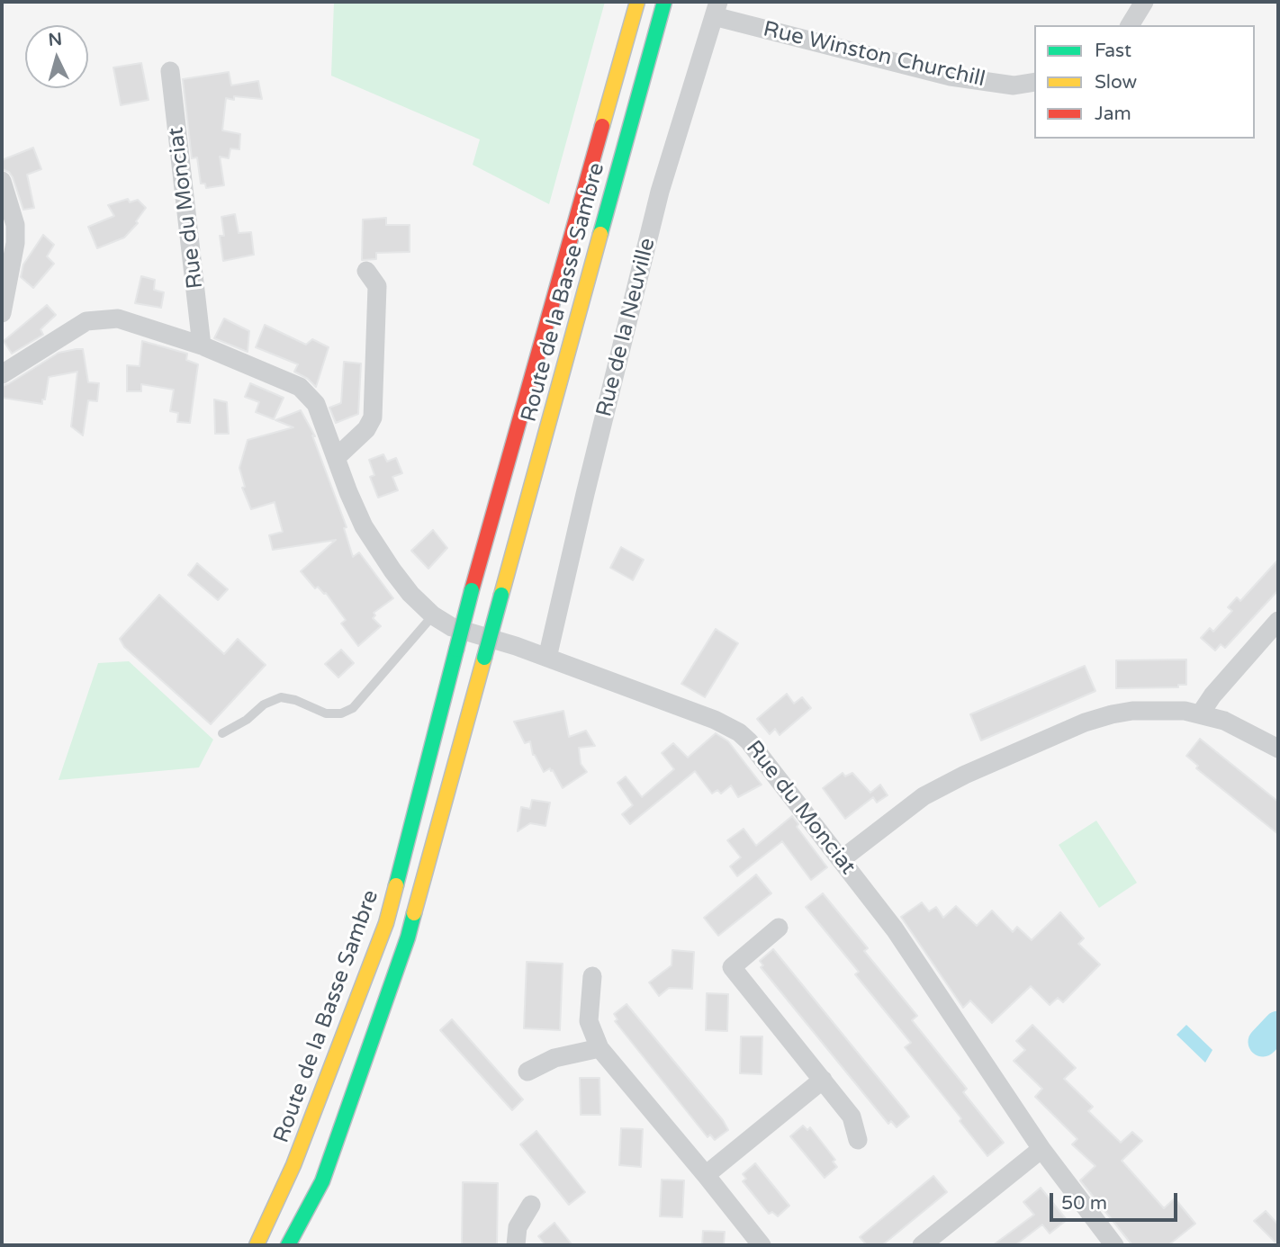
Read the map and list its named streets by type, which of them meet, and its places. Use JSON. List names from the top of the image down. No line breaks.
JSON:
{"streets":{"highway":["Route de la Basse Sambre"],"street":["Rue Winston Churchill","Rue du Monciat","Rue de la Neuville"]},"crossings":[["Rue Winston Churchill","Rue de la Neuville"],["Rue du Monciat","Rue de la Neuville"]],"legend":["Fast","Slow","Jam"],"scale_bar":"50 m","north":"top"}
